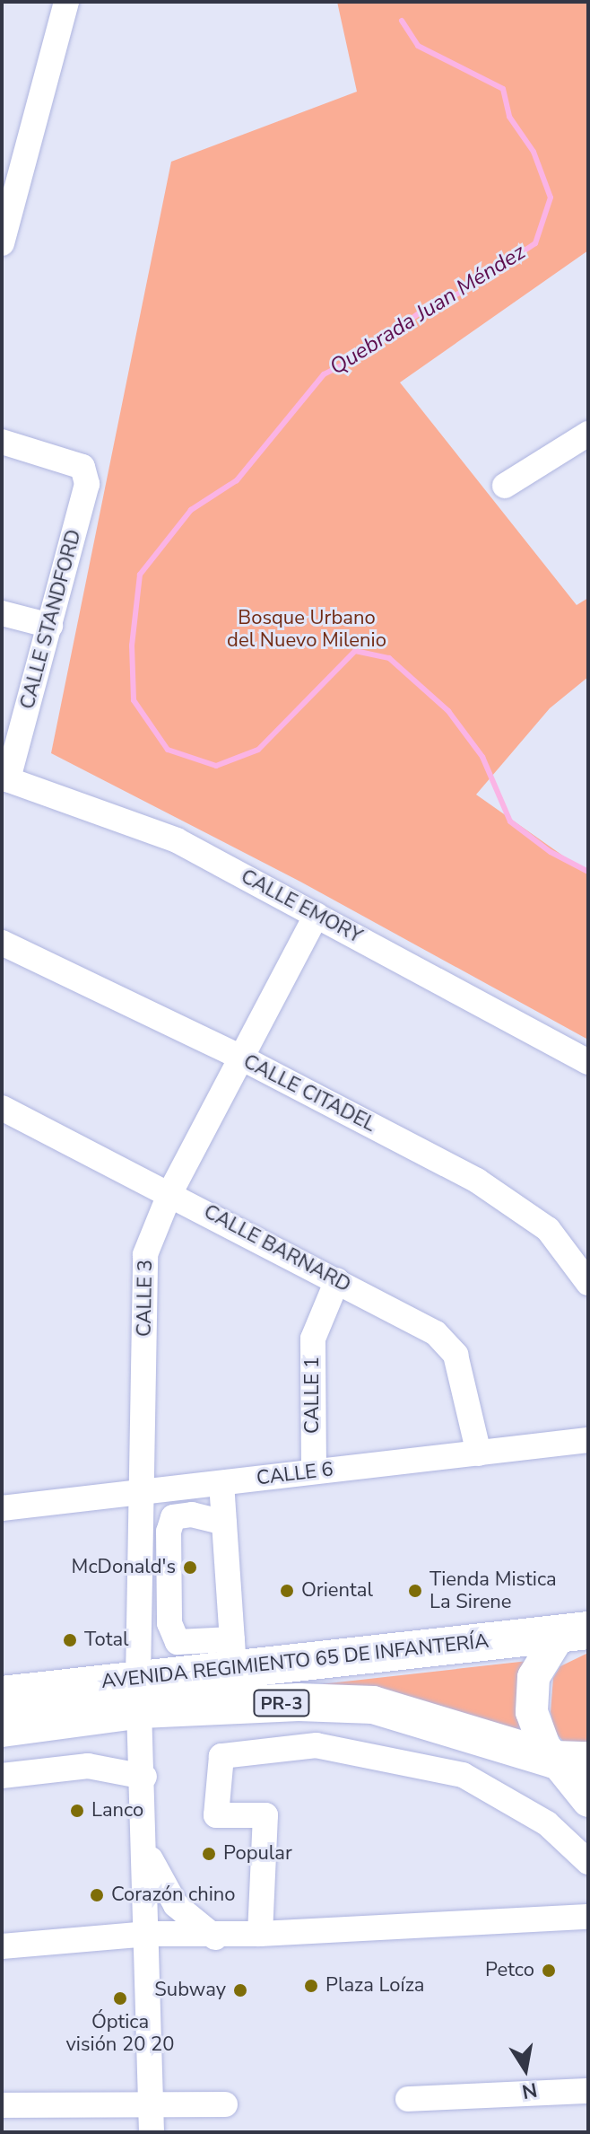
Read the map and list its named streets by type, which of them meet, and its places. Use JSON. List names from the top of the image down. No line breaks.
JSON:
{"streets":{"highway":["AVENIDA REGIMIENTO 65 DE INFANTERÍA","PR-3"],"street":["CALLE STANDFORD","CALLE EMORY","CALLE CITADEL","CALLE BARNARD","CALLE 3","CALLE 1","CALLE 6"]},"crossings":[["CALLE STANDFORD","CALLE EMORY"],["CALLE EMORY","CALLE 3"],["CALLE CITADEL","CALLE 3"],["CALLE BARNARD","CALLE 3"],["CALLE BARNARD","CALLE 1"],["CALLE BARNARD","CALLE 6"],["CALLE 3","CALLE 6"],["CALLE 3","AVENIDA REGIMIENTO 65 DE INFANTERÍA"],["CALLE 1","CALLE 6"]],"water":["Quebrada Juan Méndez"],"parks":["Bosque Urbano del Nuevo Milenio"],"places":["McDonald's","Oriental","Tienda Mistica La Sirene","Total","Lanco","Popular","Corazón chino","Petco","Plaza Loíza","Subway","Óptica visión 20 20"],"north":"bottom"}
